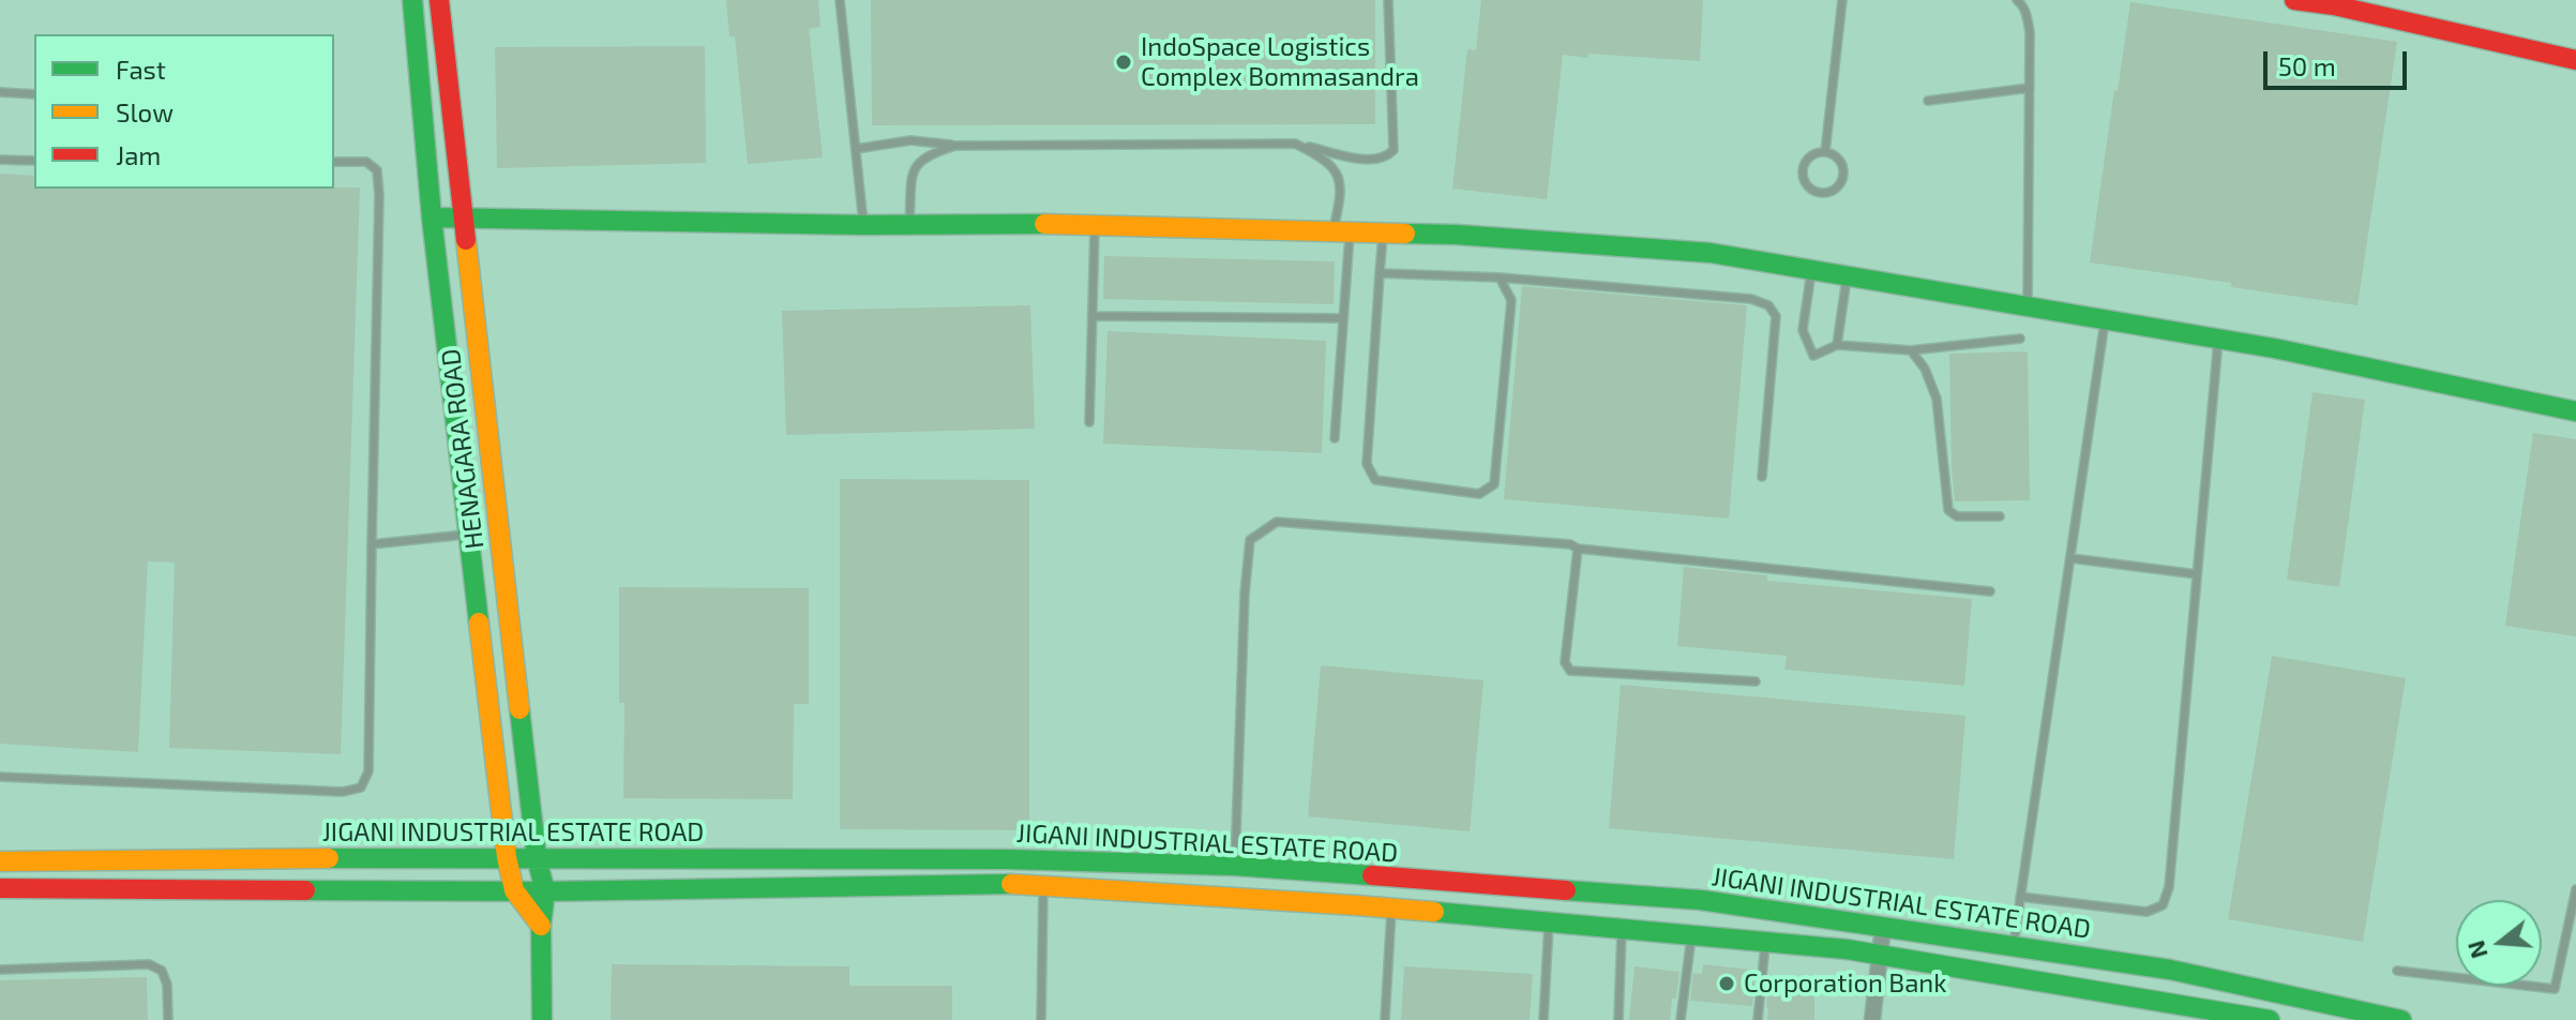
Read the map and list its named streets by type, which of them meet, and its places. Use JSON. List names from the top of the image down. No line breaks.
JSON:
{"streets":{"main road":["HENAGARA ROAD","JIGANI INDUSTRIAL ESTATE ROAD"]},"crossings":[["HENAGARA ROAD","JIGANI INDUSTRIAL ESTATE ROAD"]],"places":["IndoSpace Logistics Complex Bommasandra","Corporation Bank"],"legend":["Fast","Slow","Jam"],"scale_bar":"50 m","north":"left"}
